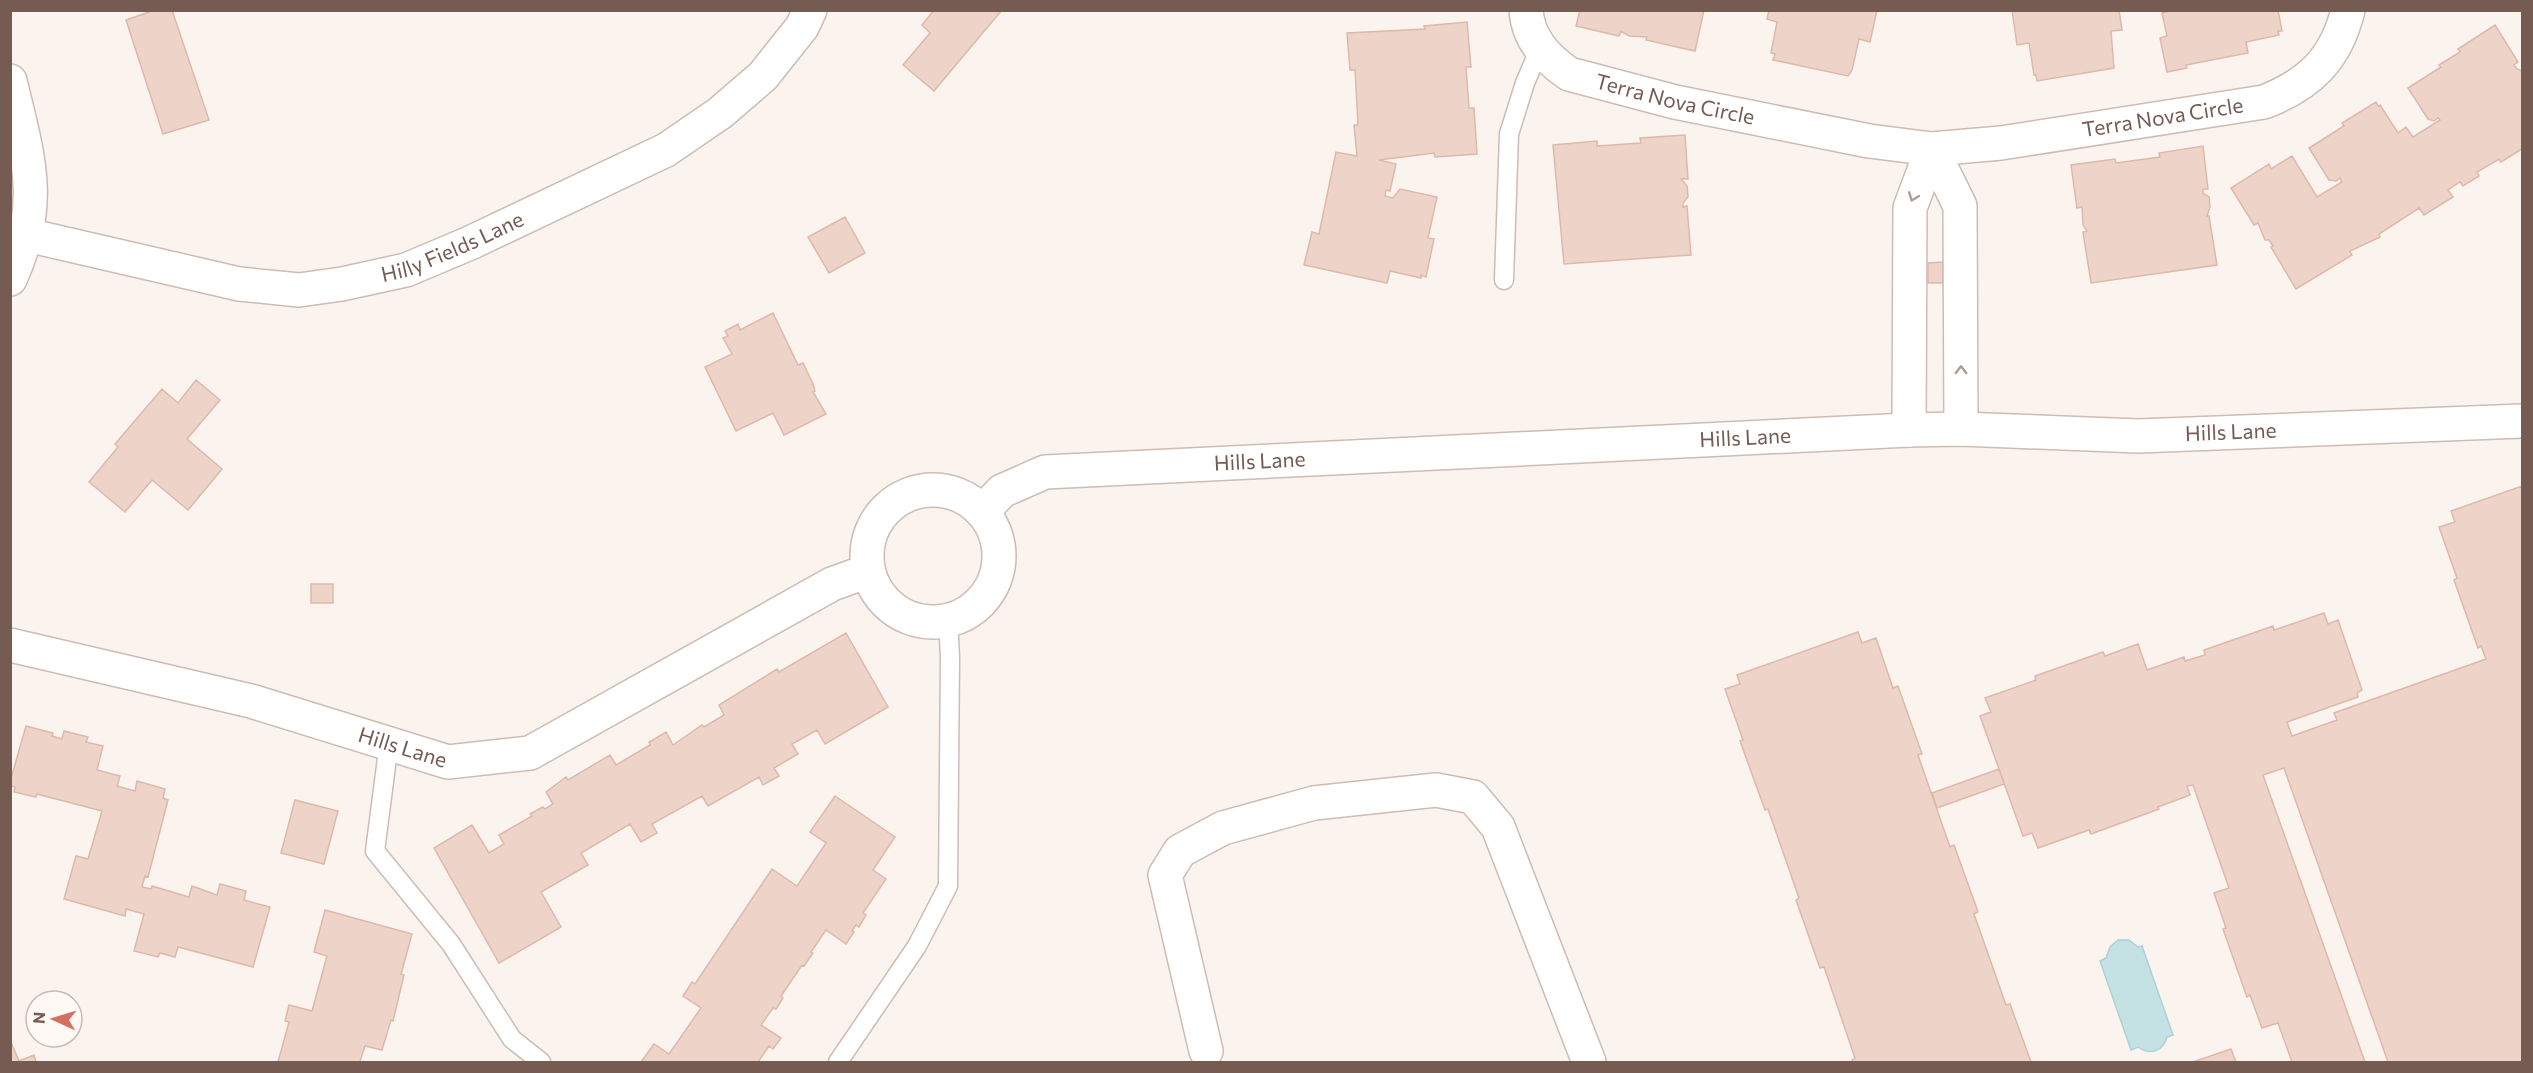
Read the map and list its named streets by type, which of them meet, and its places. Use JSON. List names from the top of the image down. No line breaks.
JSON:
{"streets":{"street":["Terra Nova Circle","Hilly Fields Lane","Hills Lane"]},"north":"left"}
